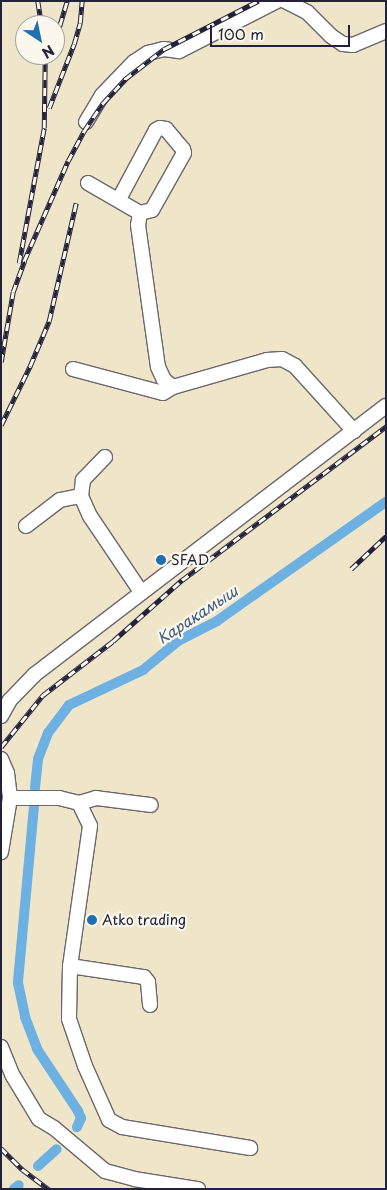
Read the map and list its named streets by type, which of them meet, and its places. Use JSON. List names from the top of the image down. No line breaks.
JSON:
{"water":["Каракамыш"],"places":["SFAD","Atko trading"],"scale_bar":"100 m","north":"bottom right"}
